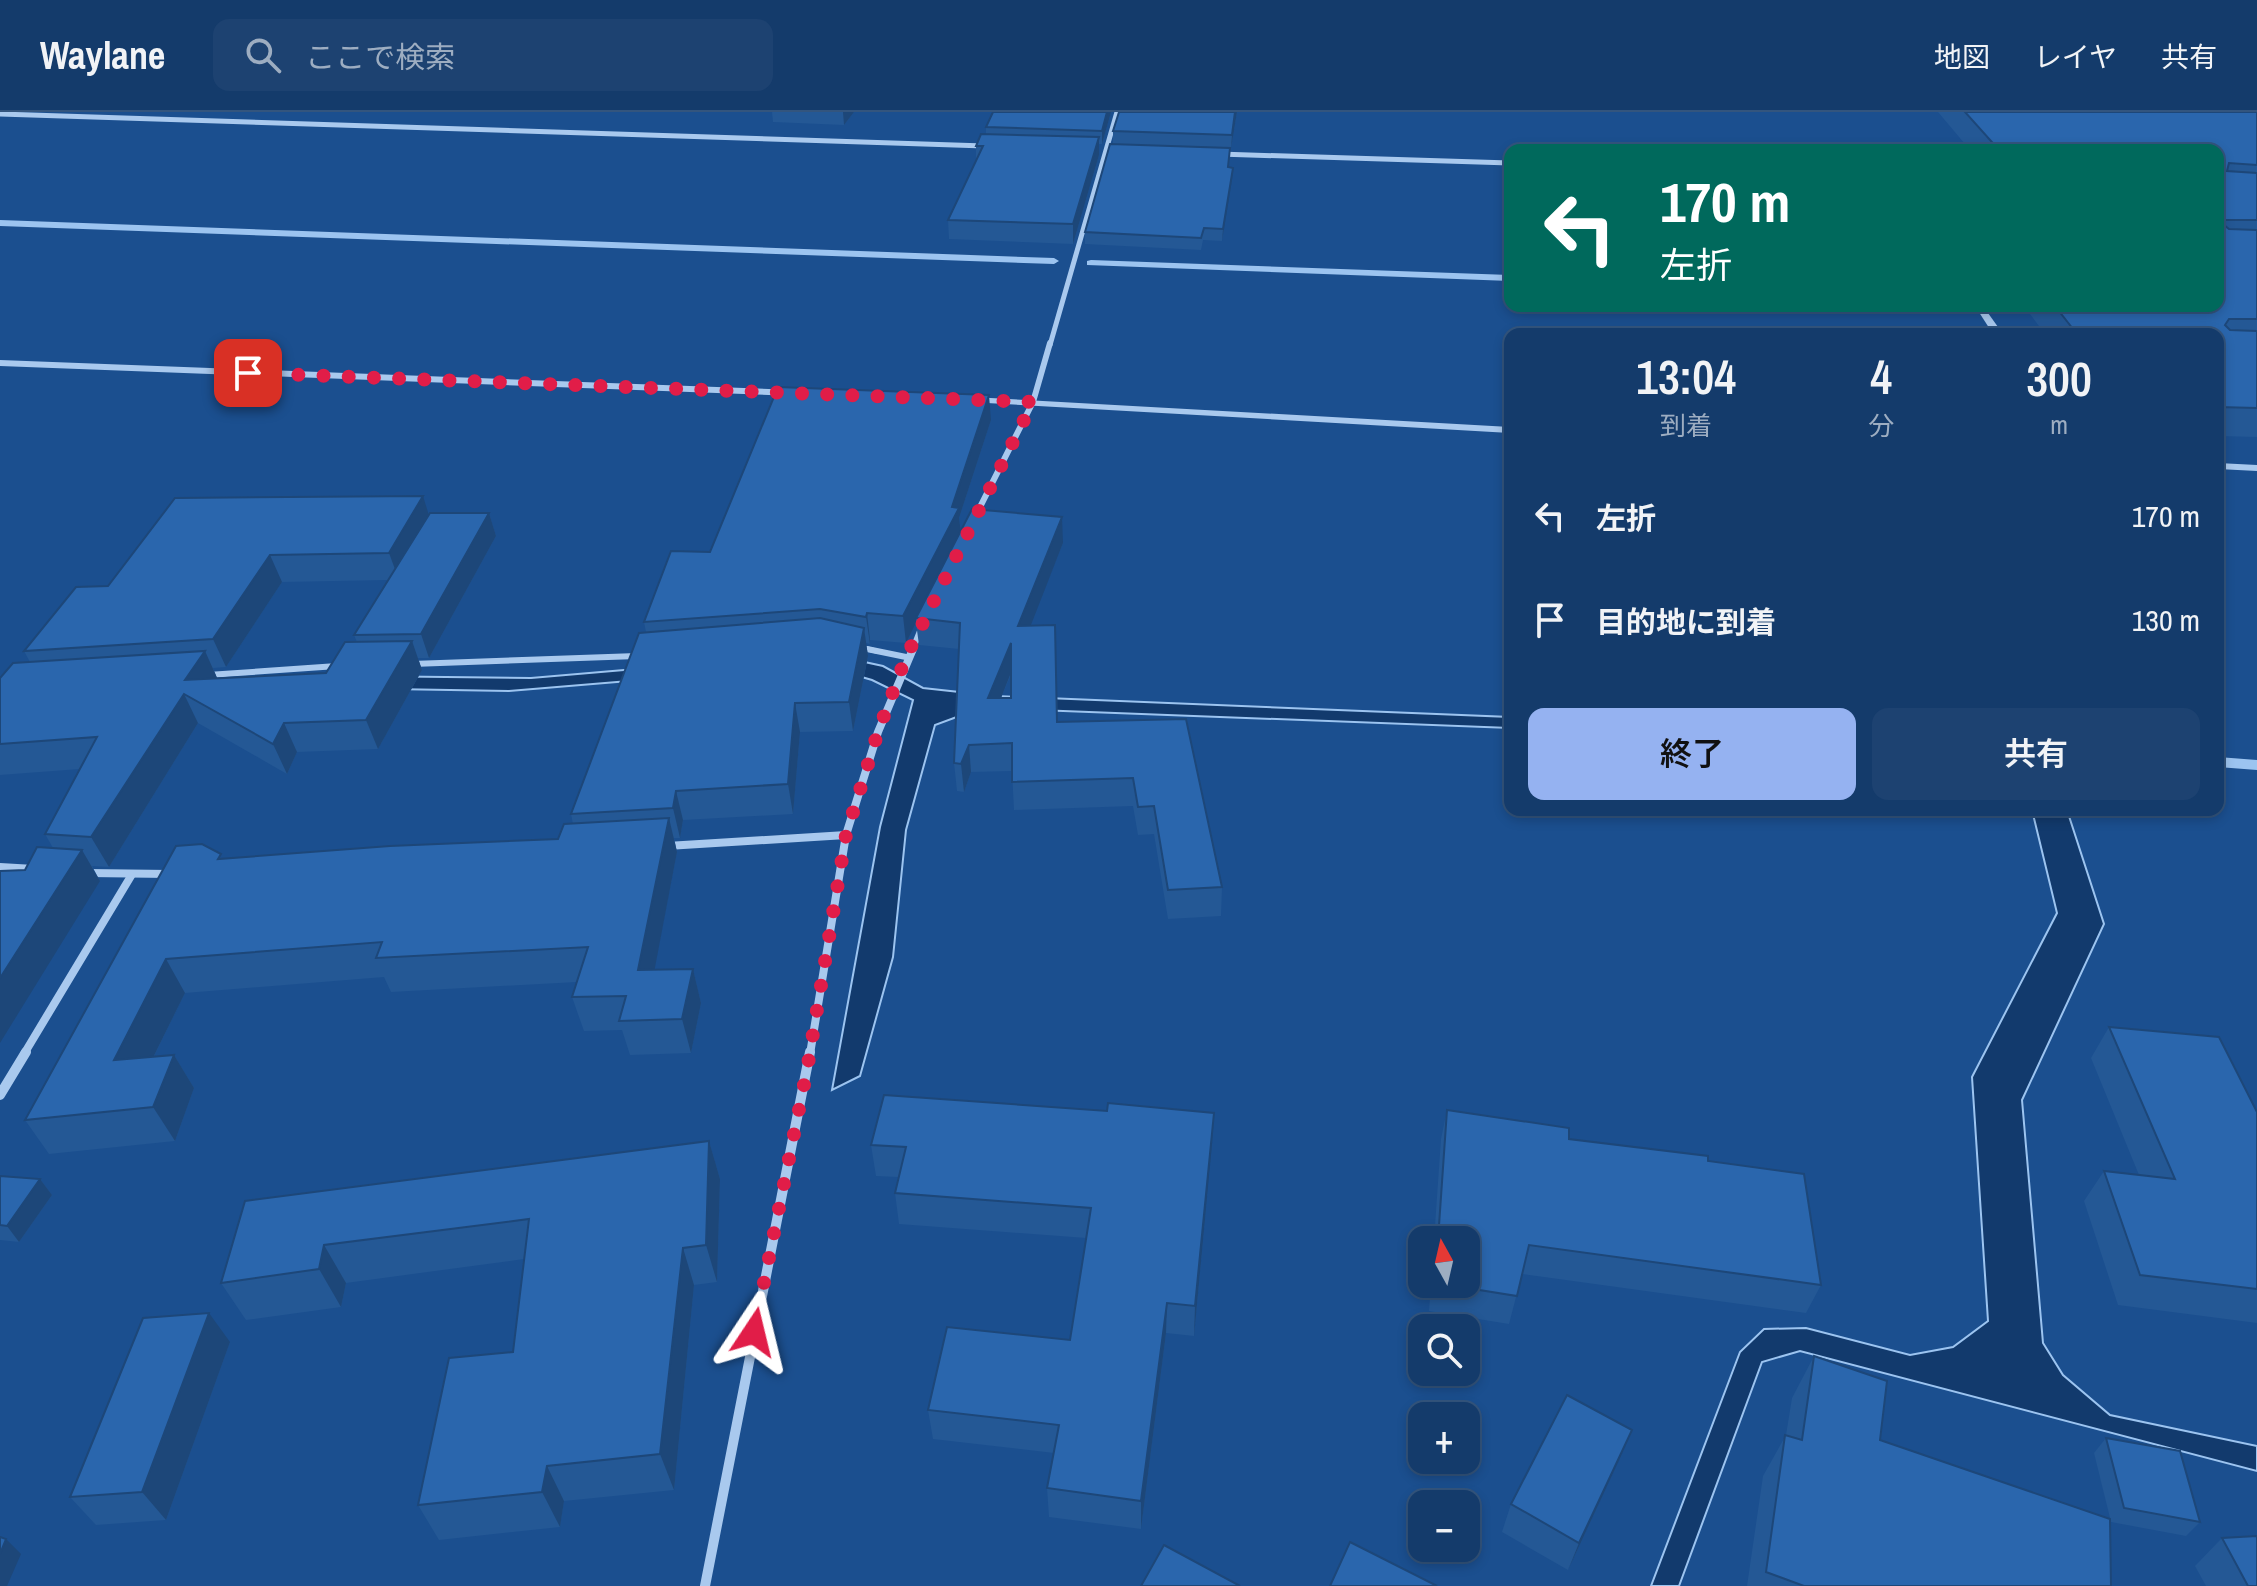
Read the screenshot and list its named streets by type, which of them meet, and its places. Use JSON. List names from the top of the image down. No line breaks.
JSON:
{"north":"top","page":{"header":"Waylane","search":"ここで検索","nav":["地図","レイヤ","共有"],"turn":["170 m","左折"],"eta":["13:04","到着","4","分","300","m"],"list":[{"name":"左折","value":"170 m"},{"name":"目的地に到着","value":"130 m"}],"buttons":["終了","共有"],"map_buttons":["+","−"]}}
